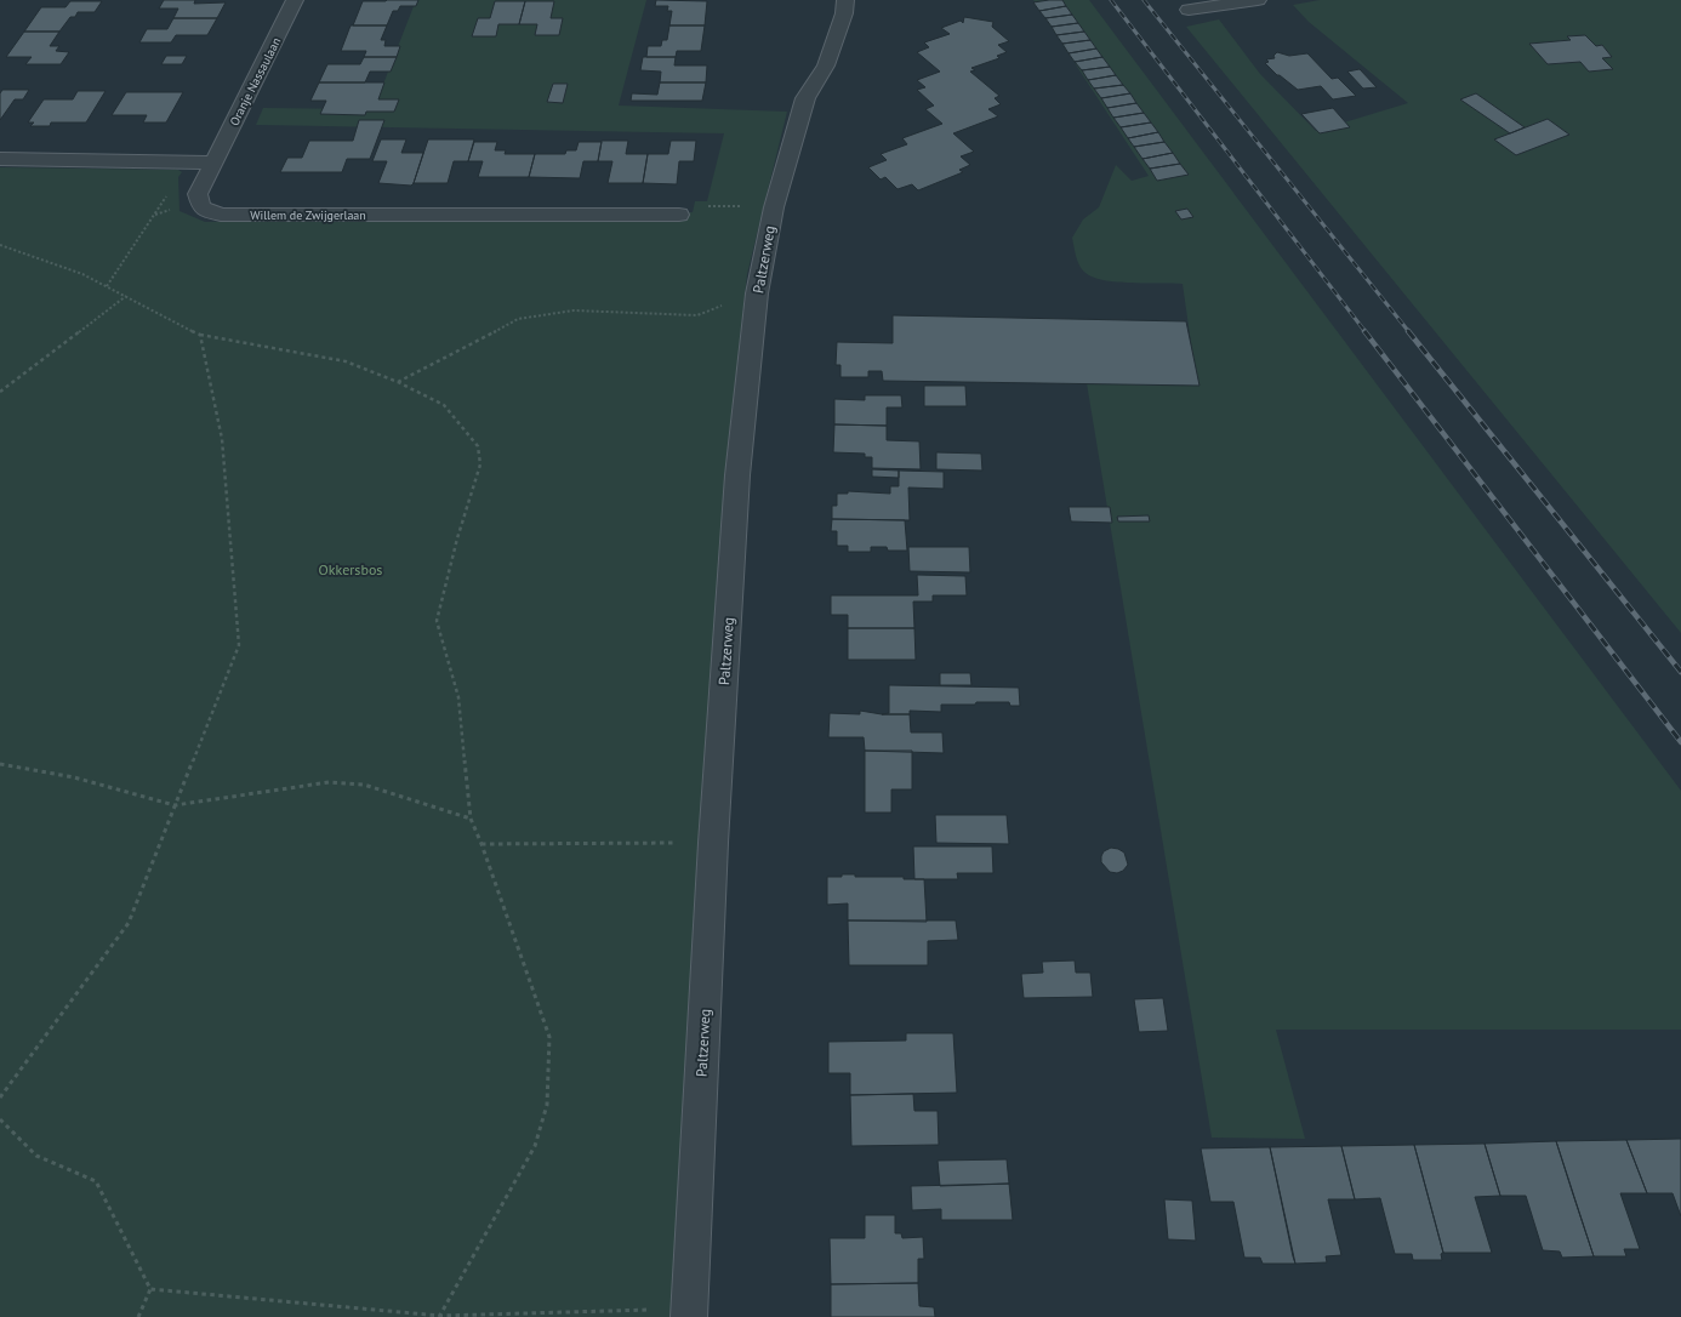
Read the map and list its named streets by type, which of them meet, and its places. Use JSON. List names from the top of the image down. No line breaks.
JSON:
{"streets":{"street":["Oranje Nassaulaan","Willem de Zwijgerlaan","Paltzerweg"]},"crossings":[["Oranje Nassaulaan","Willem de Zwijgerlaan"]],"parks":["Okkersbos"]}
